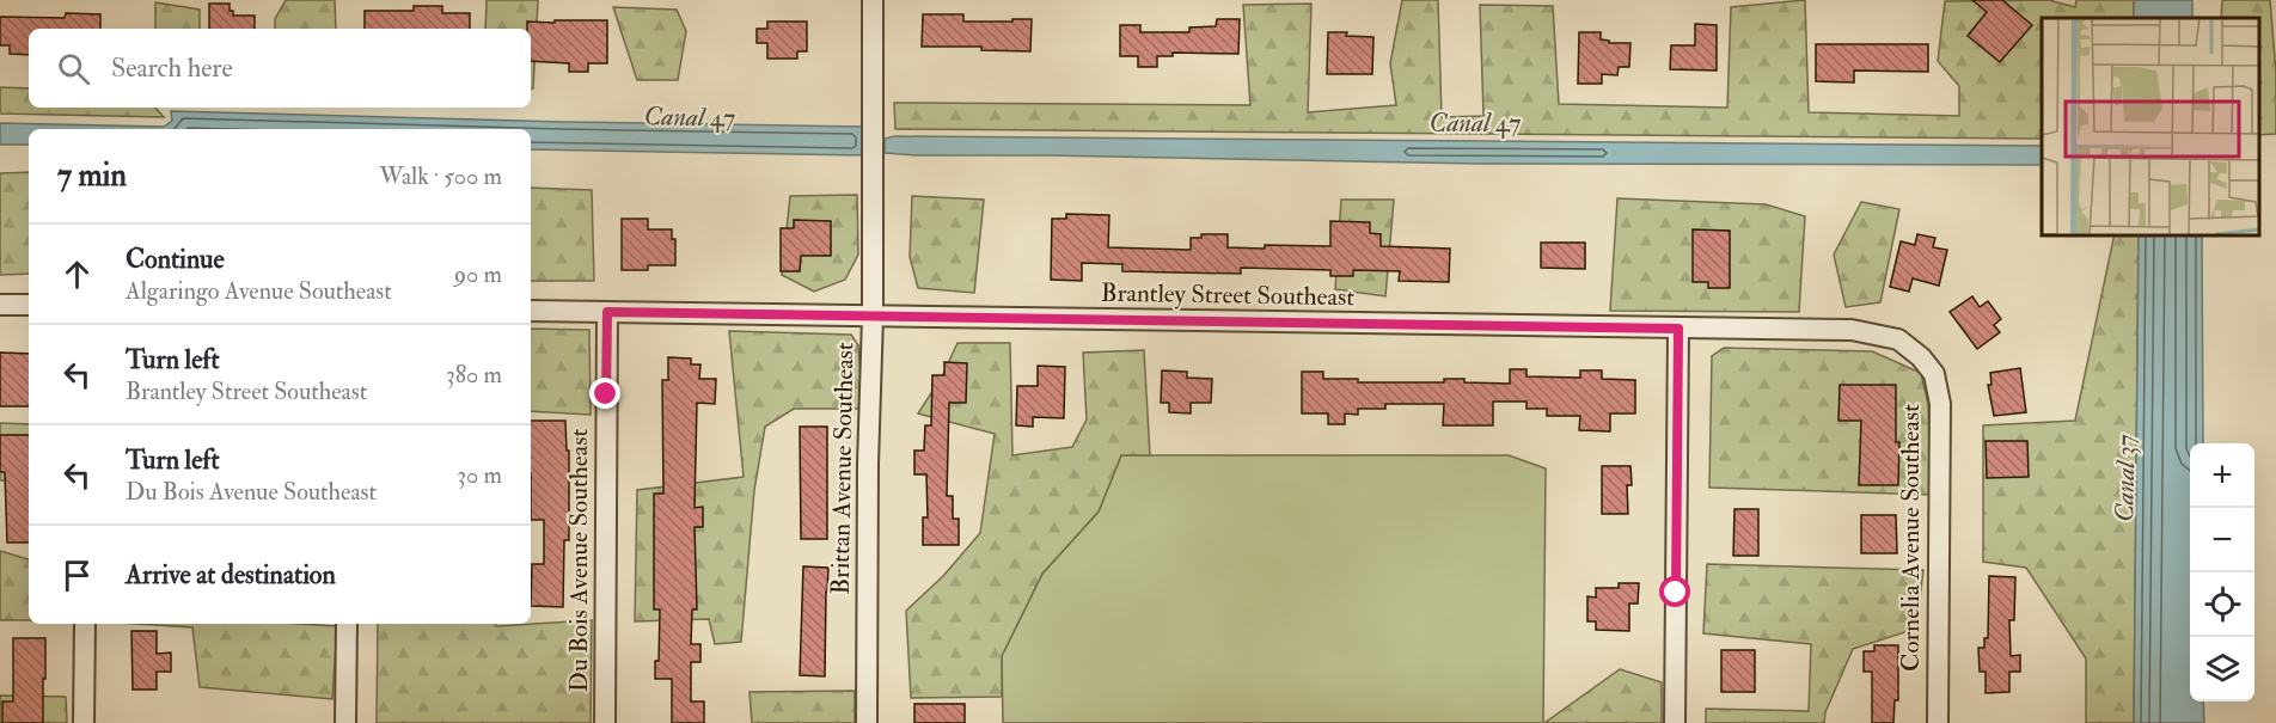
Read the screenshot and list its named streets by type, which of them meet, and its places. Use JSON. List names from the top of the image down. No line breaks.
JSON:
{"streets":{"street":["Brantley Street Southeast","Brittan Avenue Southeast","Cornelia Avenue Southeast","Du Bois Avenue Southeast"]},"crossings":[["Brantley Street Southeast","Brittan Avenue Southeast"],["Brantley Street Southeast","Cornelia Avenue Southeast"],["Brantley Street Southeast","Du Bois Avenue Southeast"]],"water":["Canal 47","Canal 37"],"page":{"search":"Search here","heading":["7 min","Walk · 500 m"],"list":[["Continue","Algaringo Avenue Southeast","90 m"],["Turn left","Brantley Street Southeast","380 m"],["Turn left","Du Bois Avenue Southeast","30 m"],"Arrive at destination"],"map_buttons":["+","−"]}}
